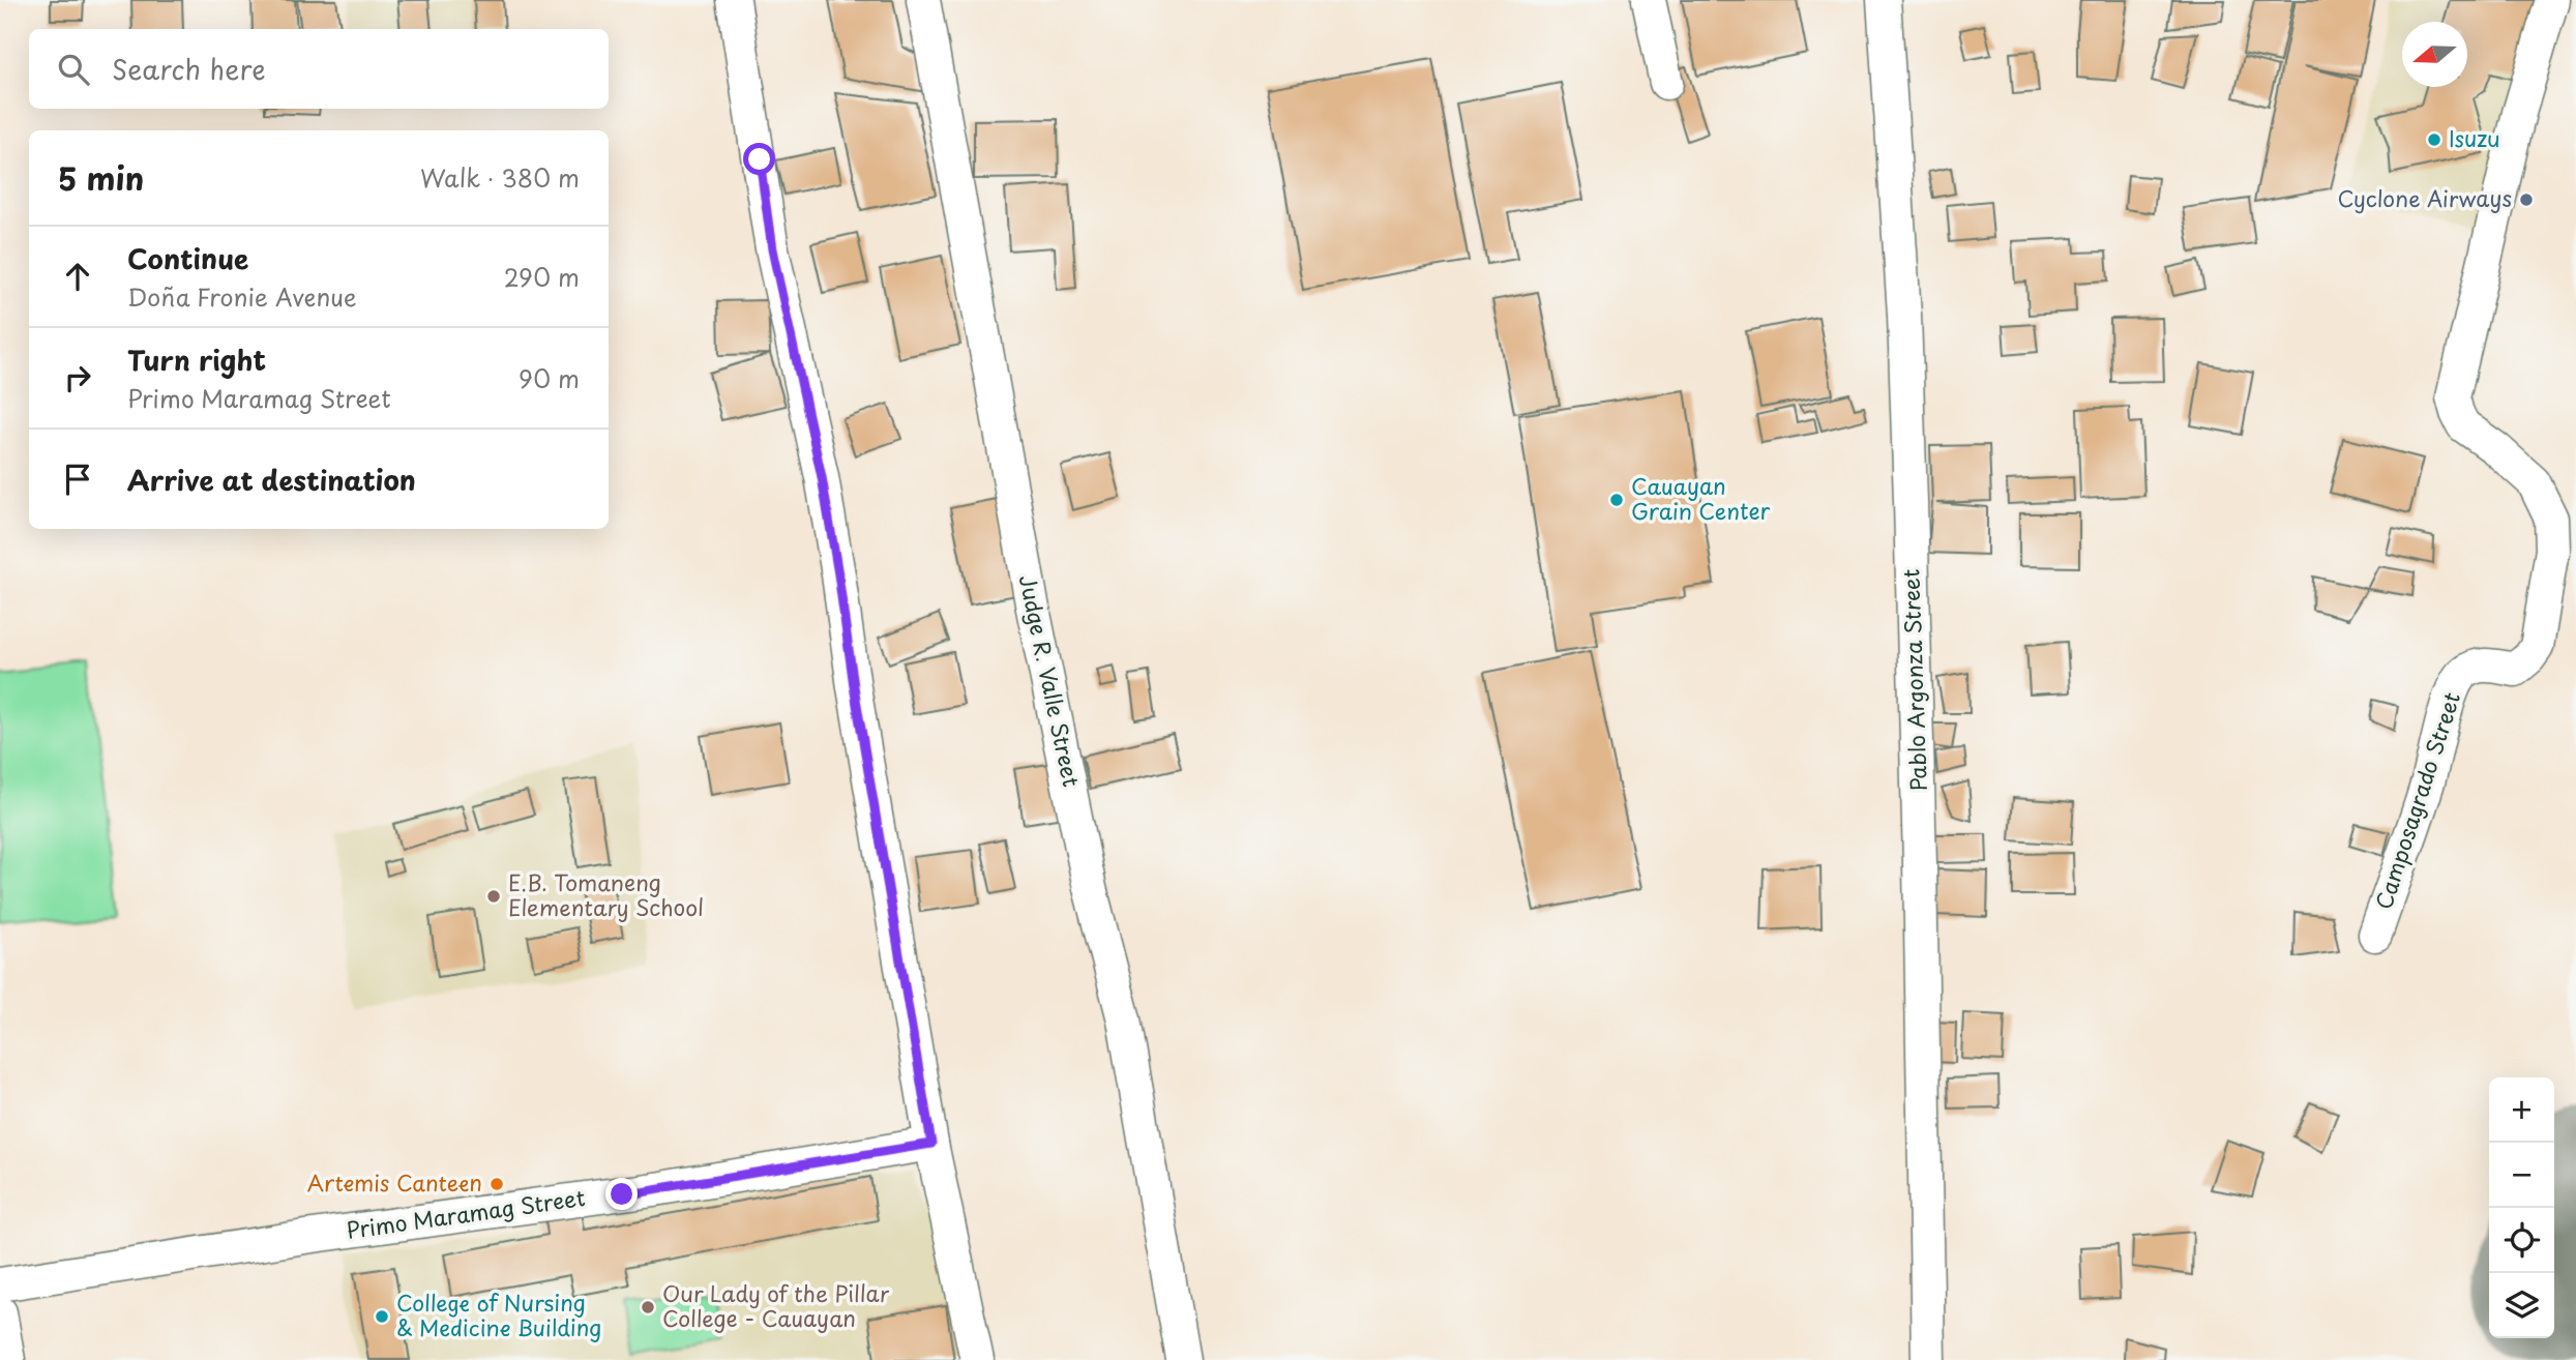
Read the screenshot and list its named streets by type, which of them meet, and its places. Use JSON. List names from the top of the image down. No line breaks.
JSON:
{"streets":{"street":["Pablo Argonza Street","Judge R. Valle Street","Camposagrado Street","Primo Maramag Street"]},"places":["Isuzu","Cyclone Airways","Cauayan Grain Center","E.B. Tomaneng Elementary School","Artemis Canteen","Our Lady of the Pillar College - Cauayan","College of Nursing & Medicine Building"],"north":"left","page":{"search":"Search here","heading":["5 min","Walk · 380 m"],"list":[["Continue","Doña Fronie Avenue","290 m"],["Turn right","Primo Maramag Street","90 m"],"Arrive at destination"],"map_buttons":["+","−"]}}
